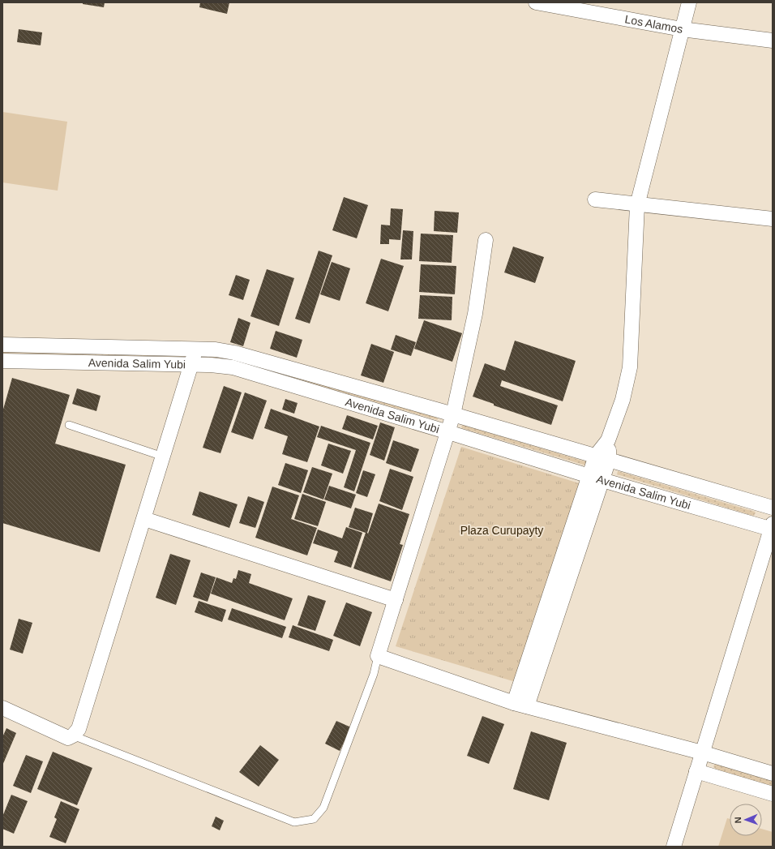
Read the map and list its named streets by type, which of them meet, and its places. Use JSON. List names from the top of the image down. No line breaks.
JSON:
{"streets":{"street":["Los Alamos","Avenida Salim Yubi"]},"parks":["Plaza Curupayty"],"north":"left"}
